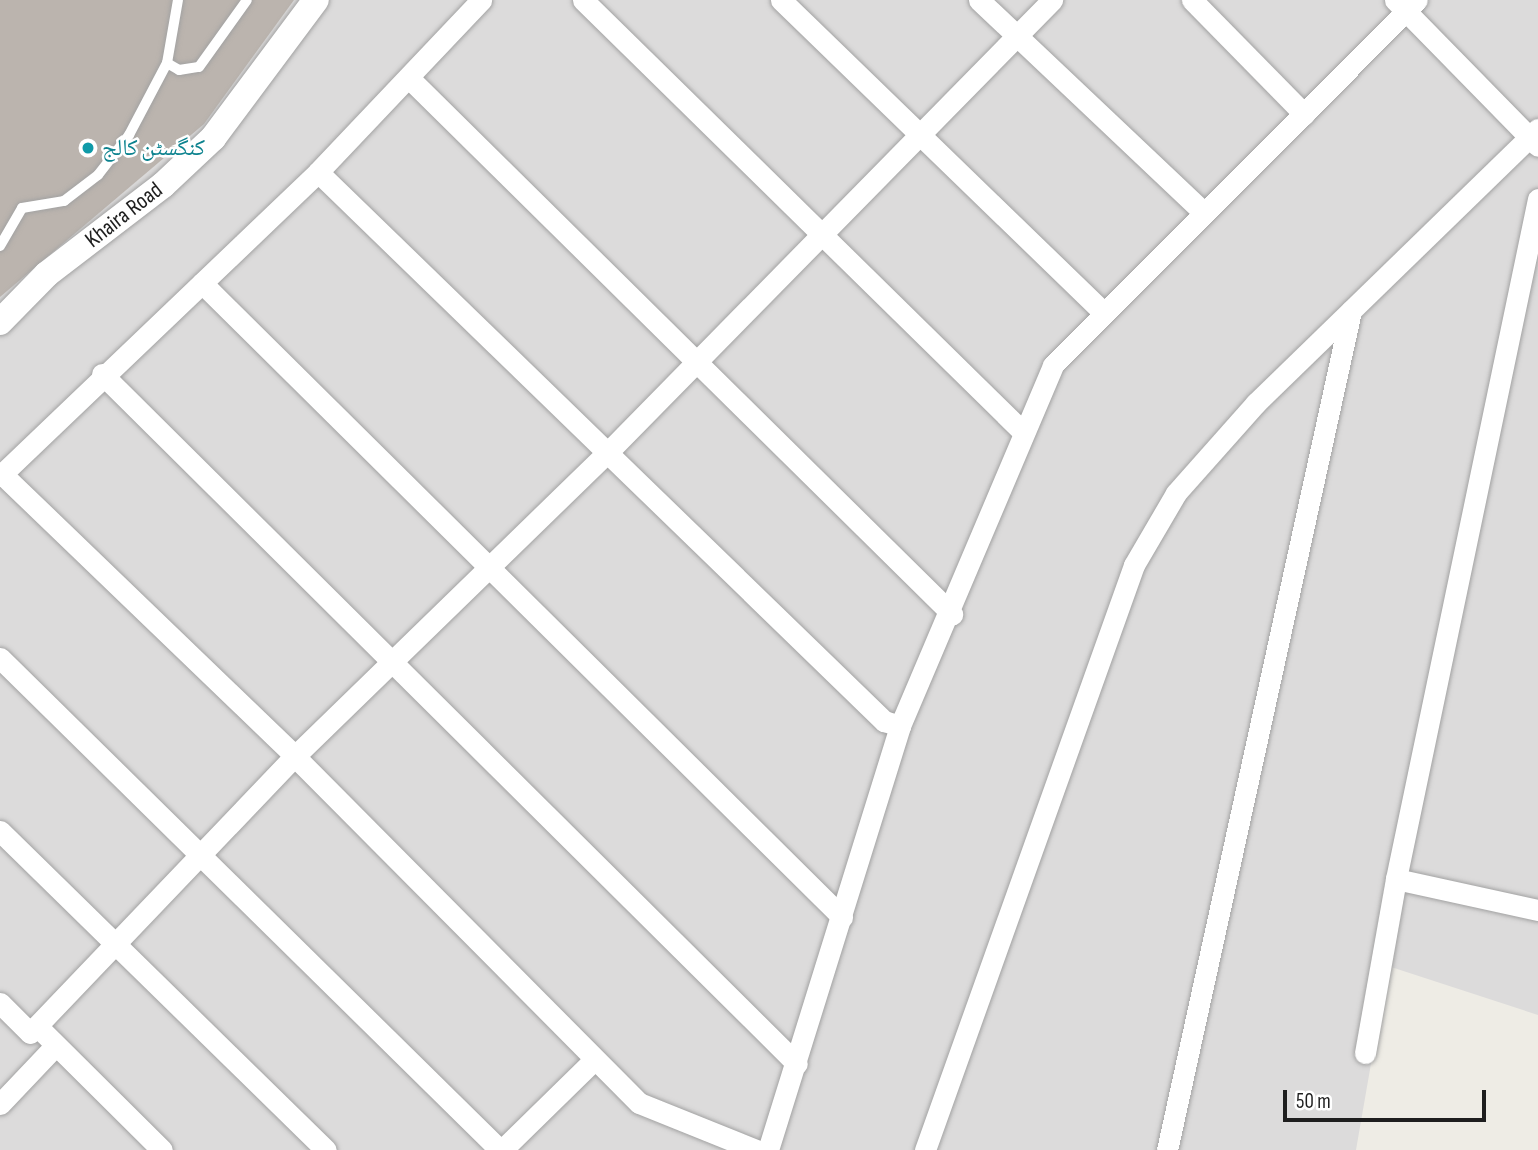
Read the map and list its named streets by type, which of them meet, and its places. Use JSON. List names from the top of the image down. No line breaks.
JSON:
{"streets":{"street":["Khaira Road"]},"places":["کنگسٹن کالج"],"scale_bar":"50 m"}
